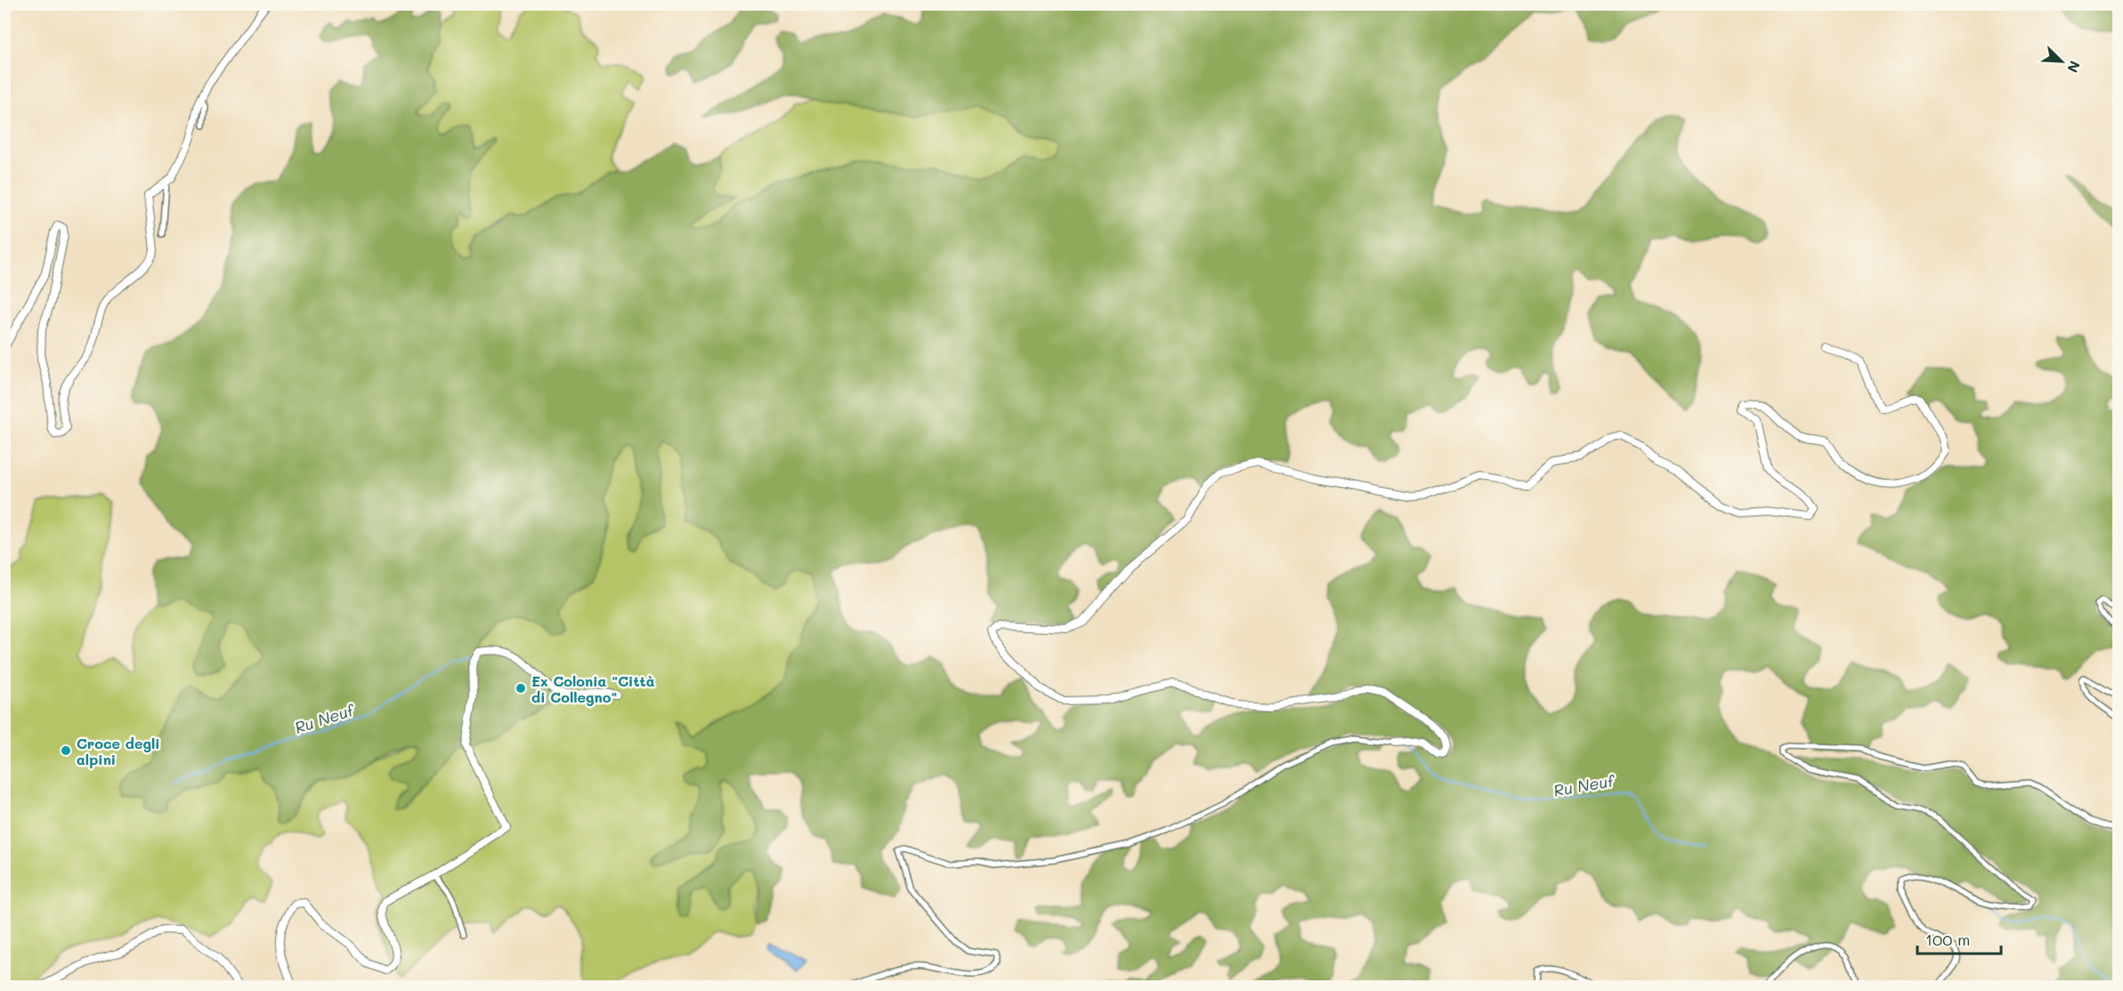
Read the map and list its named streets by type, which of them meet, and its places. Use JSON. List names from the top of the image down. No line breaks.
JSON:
{"water":["Ru Neuf"],"places":["Ex Colonia \"Città di Collegno\"","Croce degli alpini"],"scale_bar":"100 m","north":"bottom right"}
